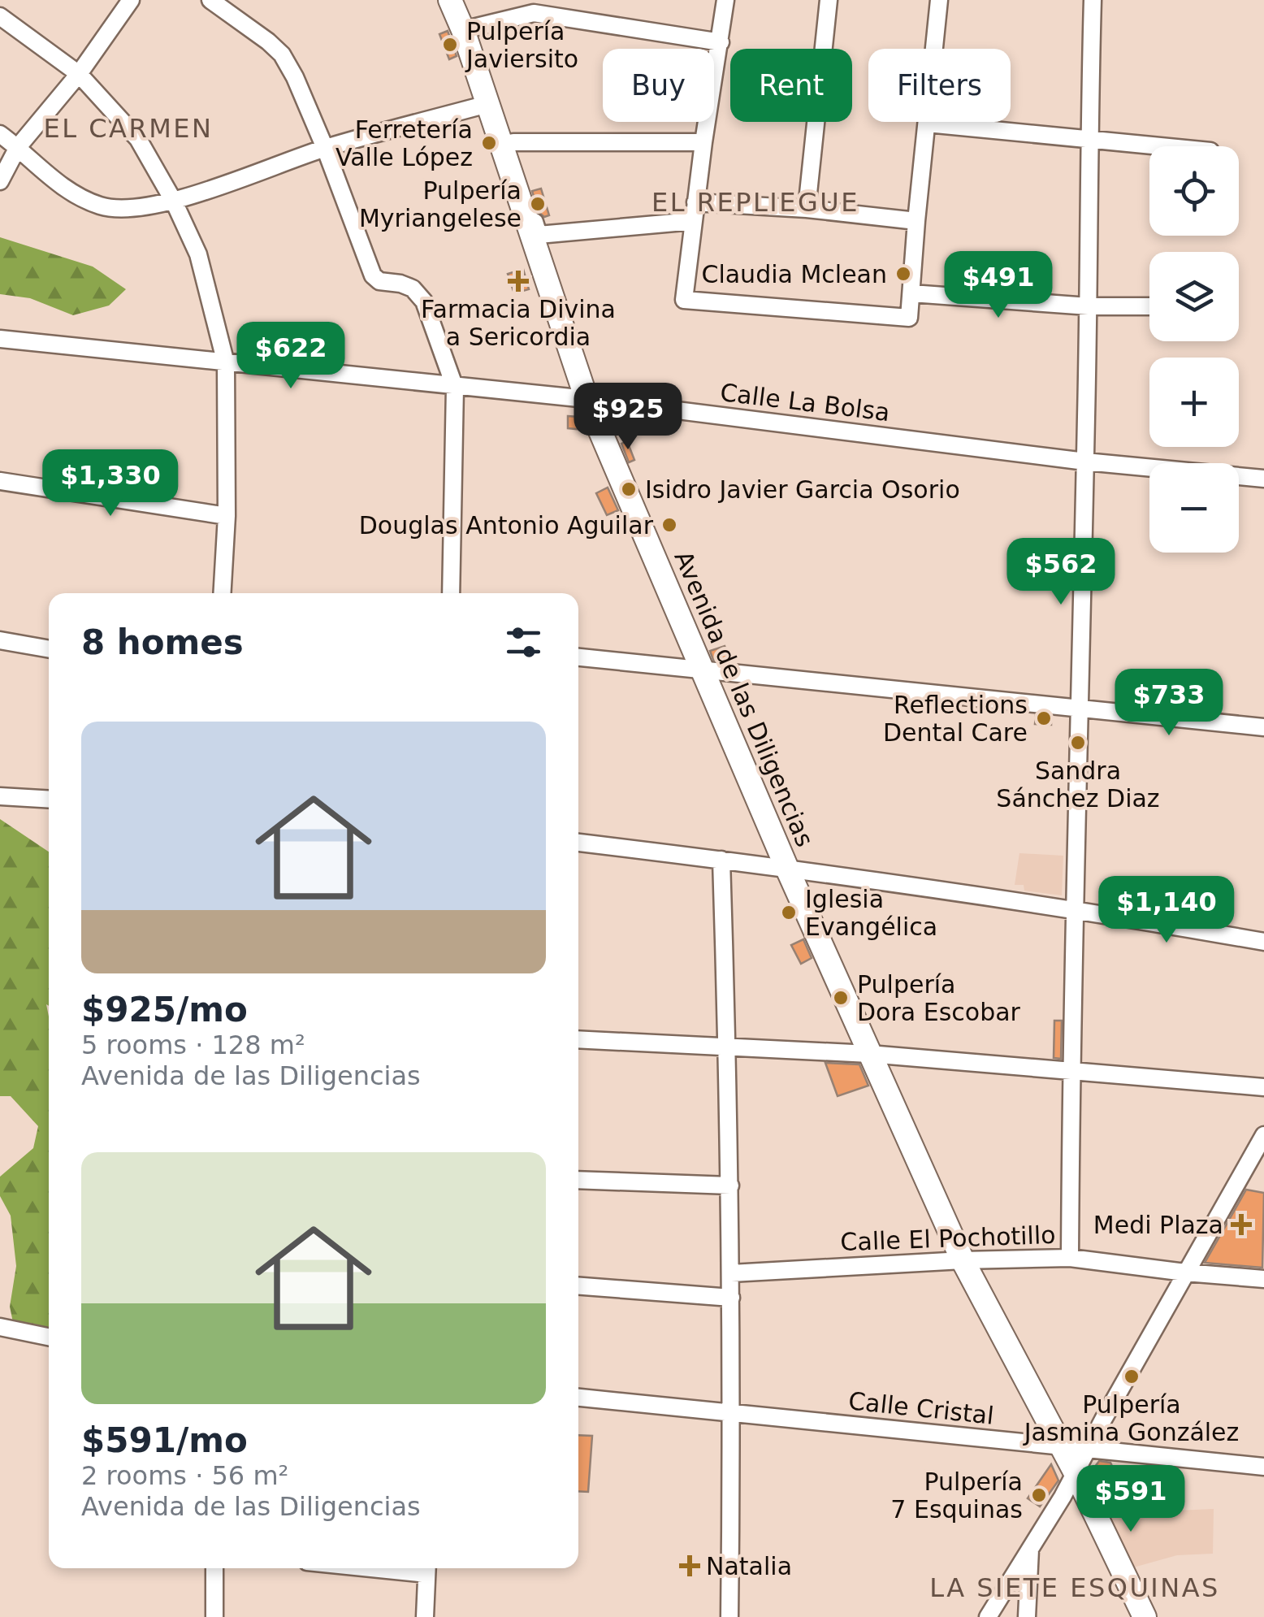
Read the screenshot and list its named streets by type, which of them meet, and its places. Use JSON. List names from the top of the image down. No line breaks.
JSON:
{"streets":{"street":["Calle La Bolsa","Avenida de las Diligencias","Calle El Pochotillo","Calle Cristal"]},"crossings":[["Calle La Bolsa","Avenida de las Diligencias"],["Avenida de las Diligencias","Calle El Pochotillo"],["Avenida de las Diligencias","Calle Cristal"]],"districts":["EL CARMEN","EL REPLIEGUE","LA SIETE ESQUINAS"],"places":{"other":["Pulpería Javiersito","Ferretería Valle López","Pulpería Myriangelese","Claudia Mclean","Isidro Javier Garcia Osorio","Douglas Antonio Aguilar","Reflections Dental Care","Sandra Sánchez Diaz","Iglesia Evangélica","Pulpería Dora Escobar","Pulpería Jasmina González","Pulpería 7 Esquinas"],"health":["Farmacia Divina a Sericordia","Medi Plaza","Natalia"]},"page":{"chip":["Buy","Rent","Filters"],"map_buttons":["+","−"],"price":["$491","$622","$925","$1,330","$562","$733","$1,140","$591"],"heading":"8 homes","list":[{"name":"$925/mo","note":"5 rooms · 128 m² · Avenida de las Diligencias"},{"name":"$591/mo","note":"2 rooms · 56 m² · Avenida de las Diligencias"}]}}
